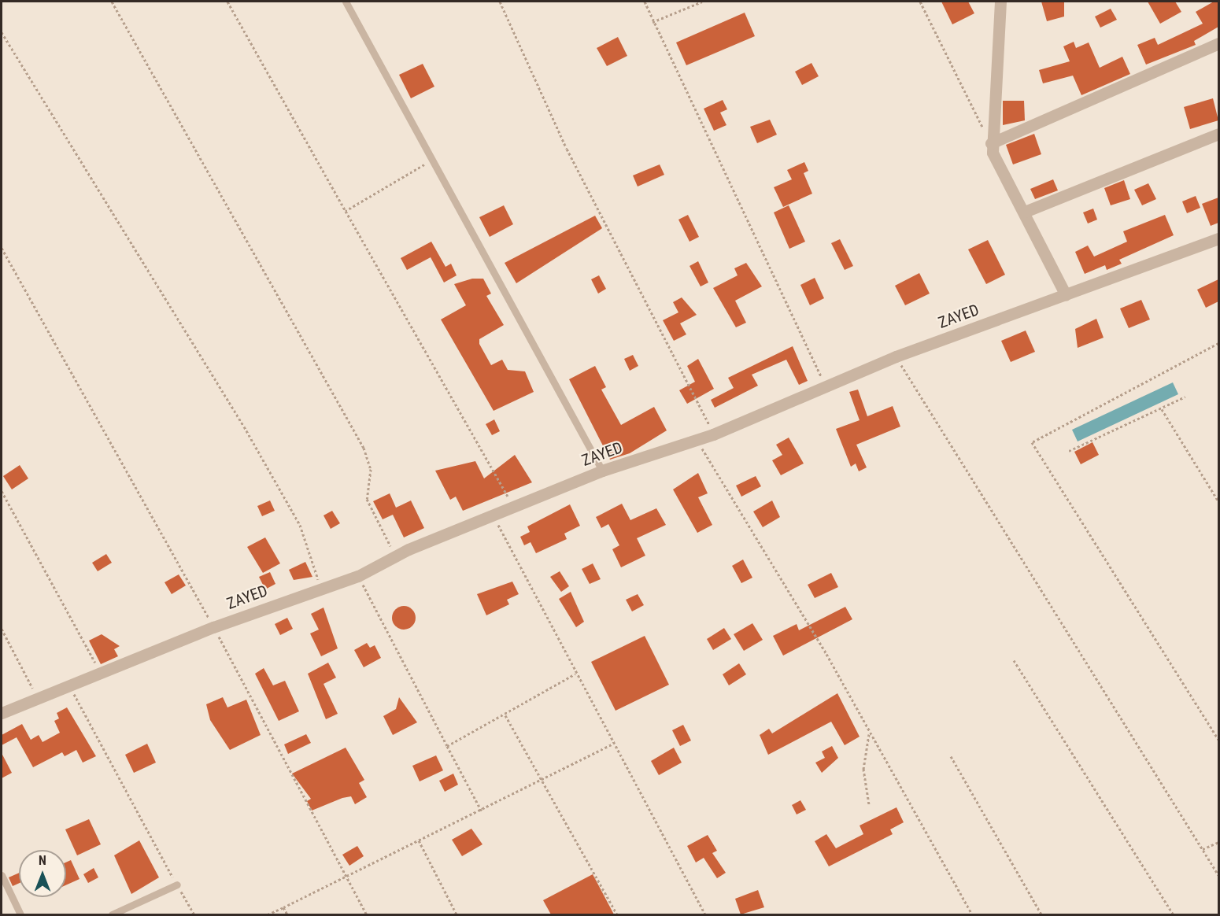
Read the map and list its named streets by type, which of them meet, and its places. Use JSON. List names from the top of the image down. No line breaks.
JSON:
{"streets":{"street":["ZAYED"]},"north":"top"}
